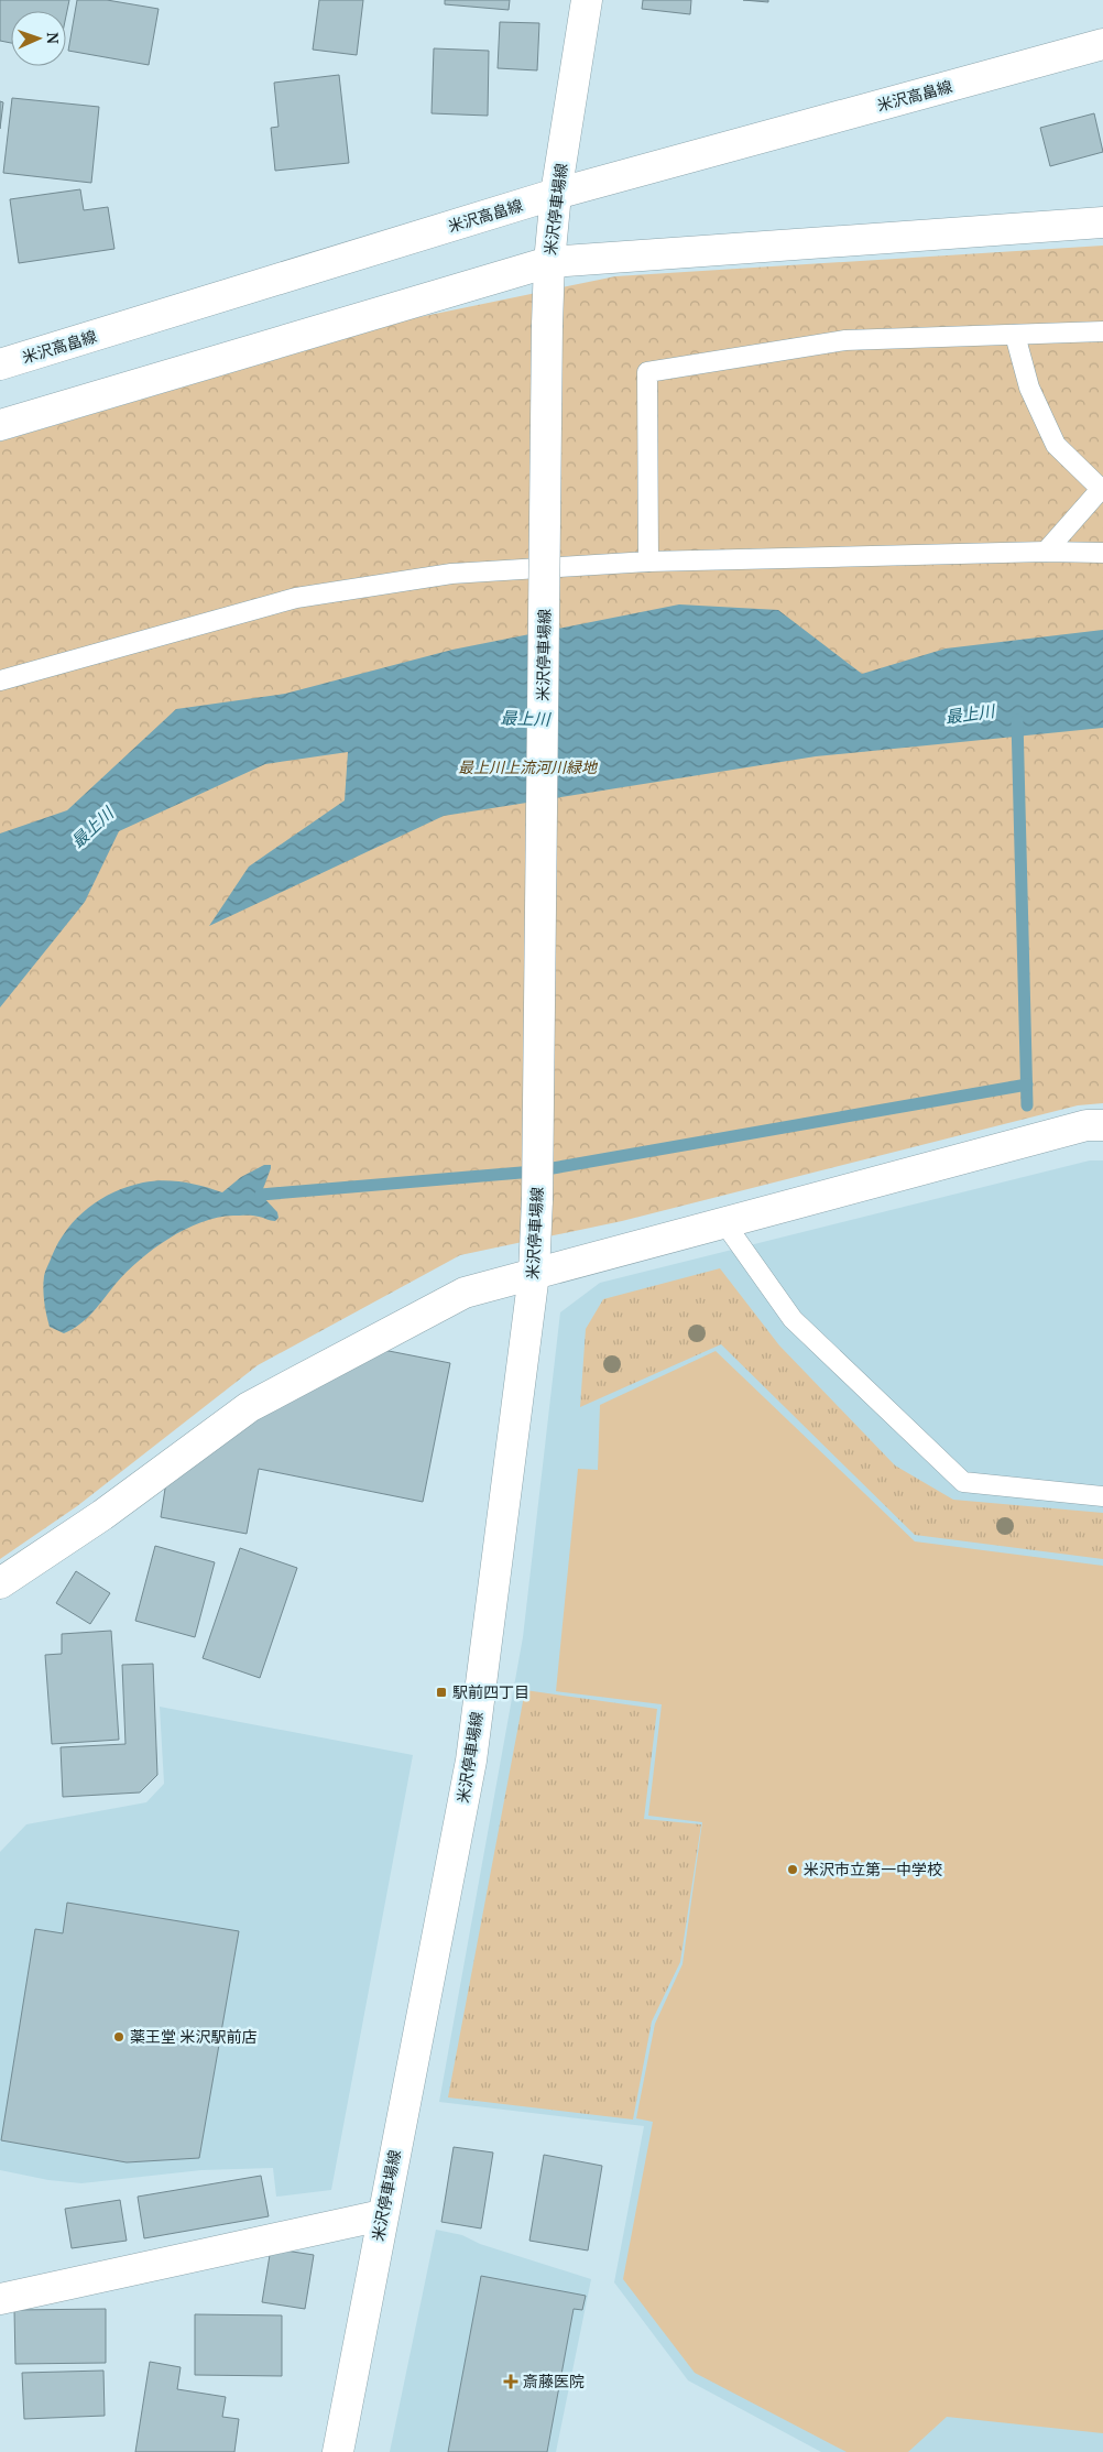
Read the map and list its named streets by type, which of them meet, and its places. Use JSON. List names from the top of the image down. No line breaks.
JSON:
{"streets":{"main road":["米沢高畠線","米沢停車場線"]},"crossings":[["米沢高畠線","米沢停車場線"]],"water":["最上川"],"parks":["最上川上流河川緑地"],"places":{"transit":["駅前四丁目"],"other":["米沢市立第一中学校","薬王堂 米沢駅前店"],"health":["斎藤医院"]},"north":"right"}
